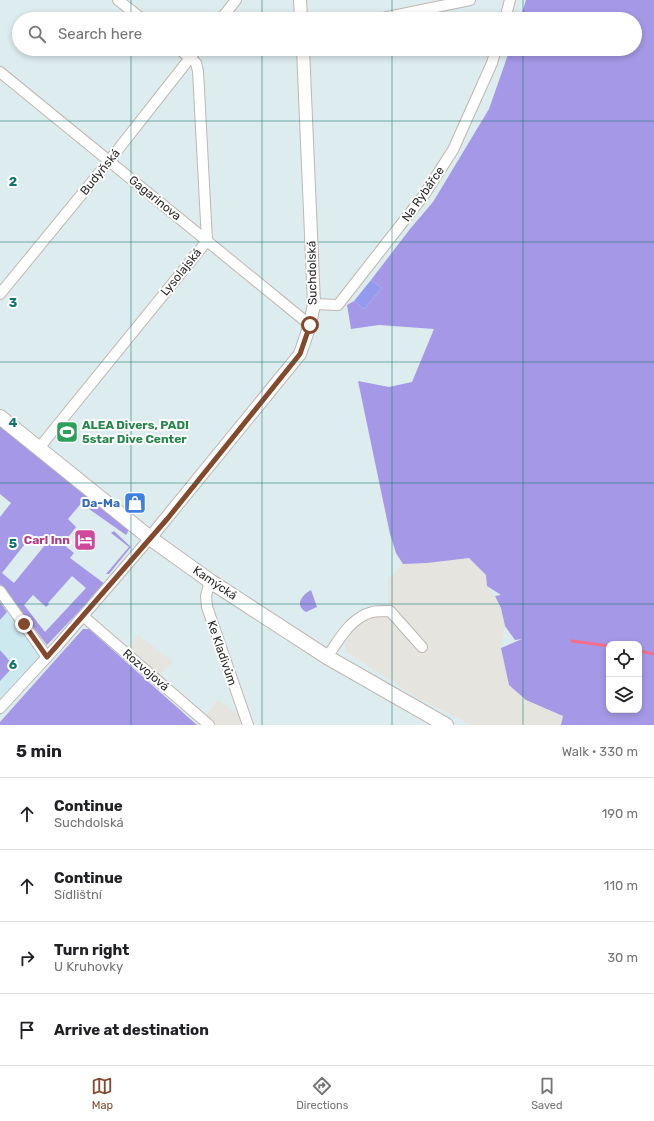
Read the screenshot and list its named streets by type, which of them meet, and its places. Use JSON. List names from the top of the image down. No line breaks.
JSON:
{"streets":{"main road":["Kamýcká"],"street":["Budyňská","Na Rybářce","Gagarinova","Lysolajská","Suchdolská","Ke Kladivům","Rozvojová"]},"crossings":[["Budyňská","Gagarinova"],["Budyňská","Lysolajská"],["Na Rybářce","Suchdolská"],["Gagarinova","Lysolajská"],["Gagarinova","Suchdolská"],["Lysolajská","Kamýcká"],["Suchdolská","Kamýcká"],["Kamýcká","Ke Kladivům"]],"places":{"sports":["ALEA Divers, PADI 5star Dive Center"],"shop":["Da-Ma"],"hotel":["Carl Inn"]},"page":{"search":"Search here","heading":["5 min","Walk · 330 m"],"list":[["Continue","Suchdolská","190 m"],["Continue","Sídlištní","110 m"],["Turn right","U Kruhovky","30 m"],"Arrive at destination"],"nav":["Map","Directions","Saved"]},"grid":{"rows":["2","3","4","5","6"]}}
